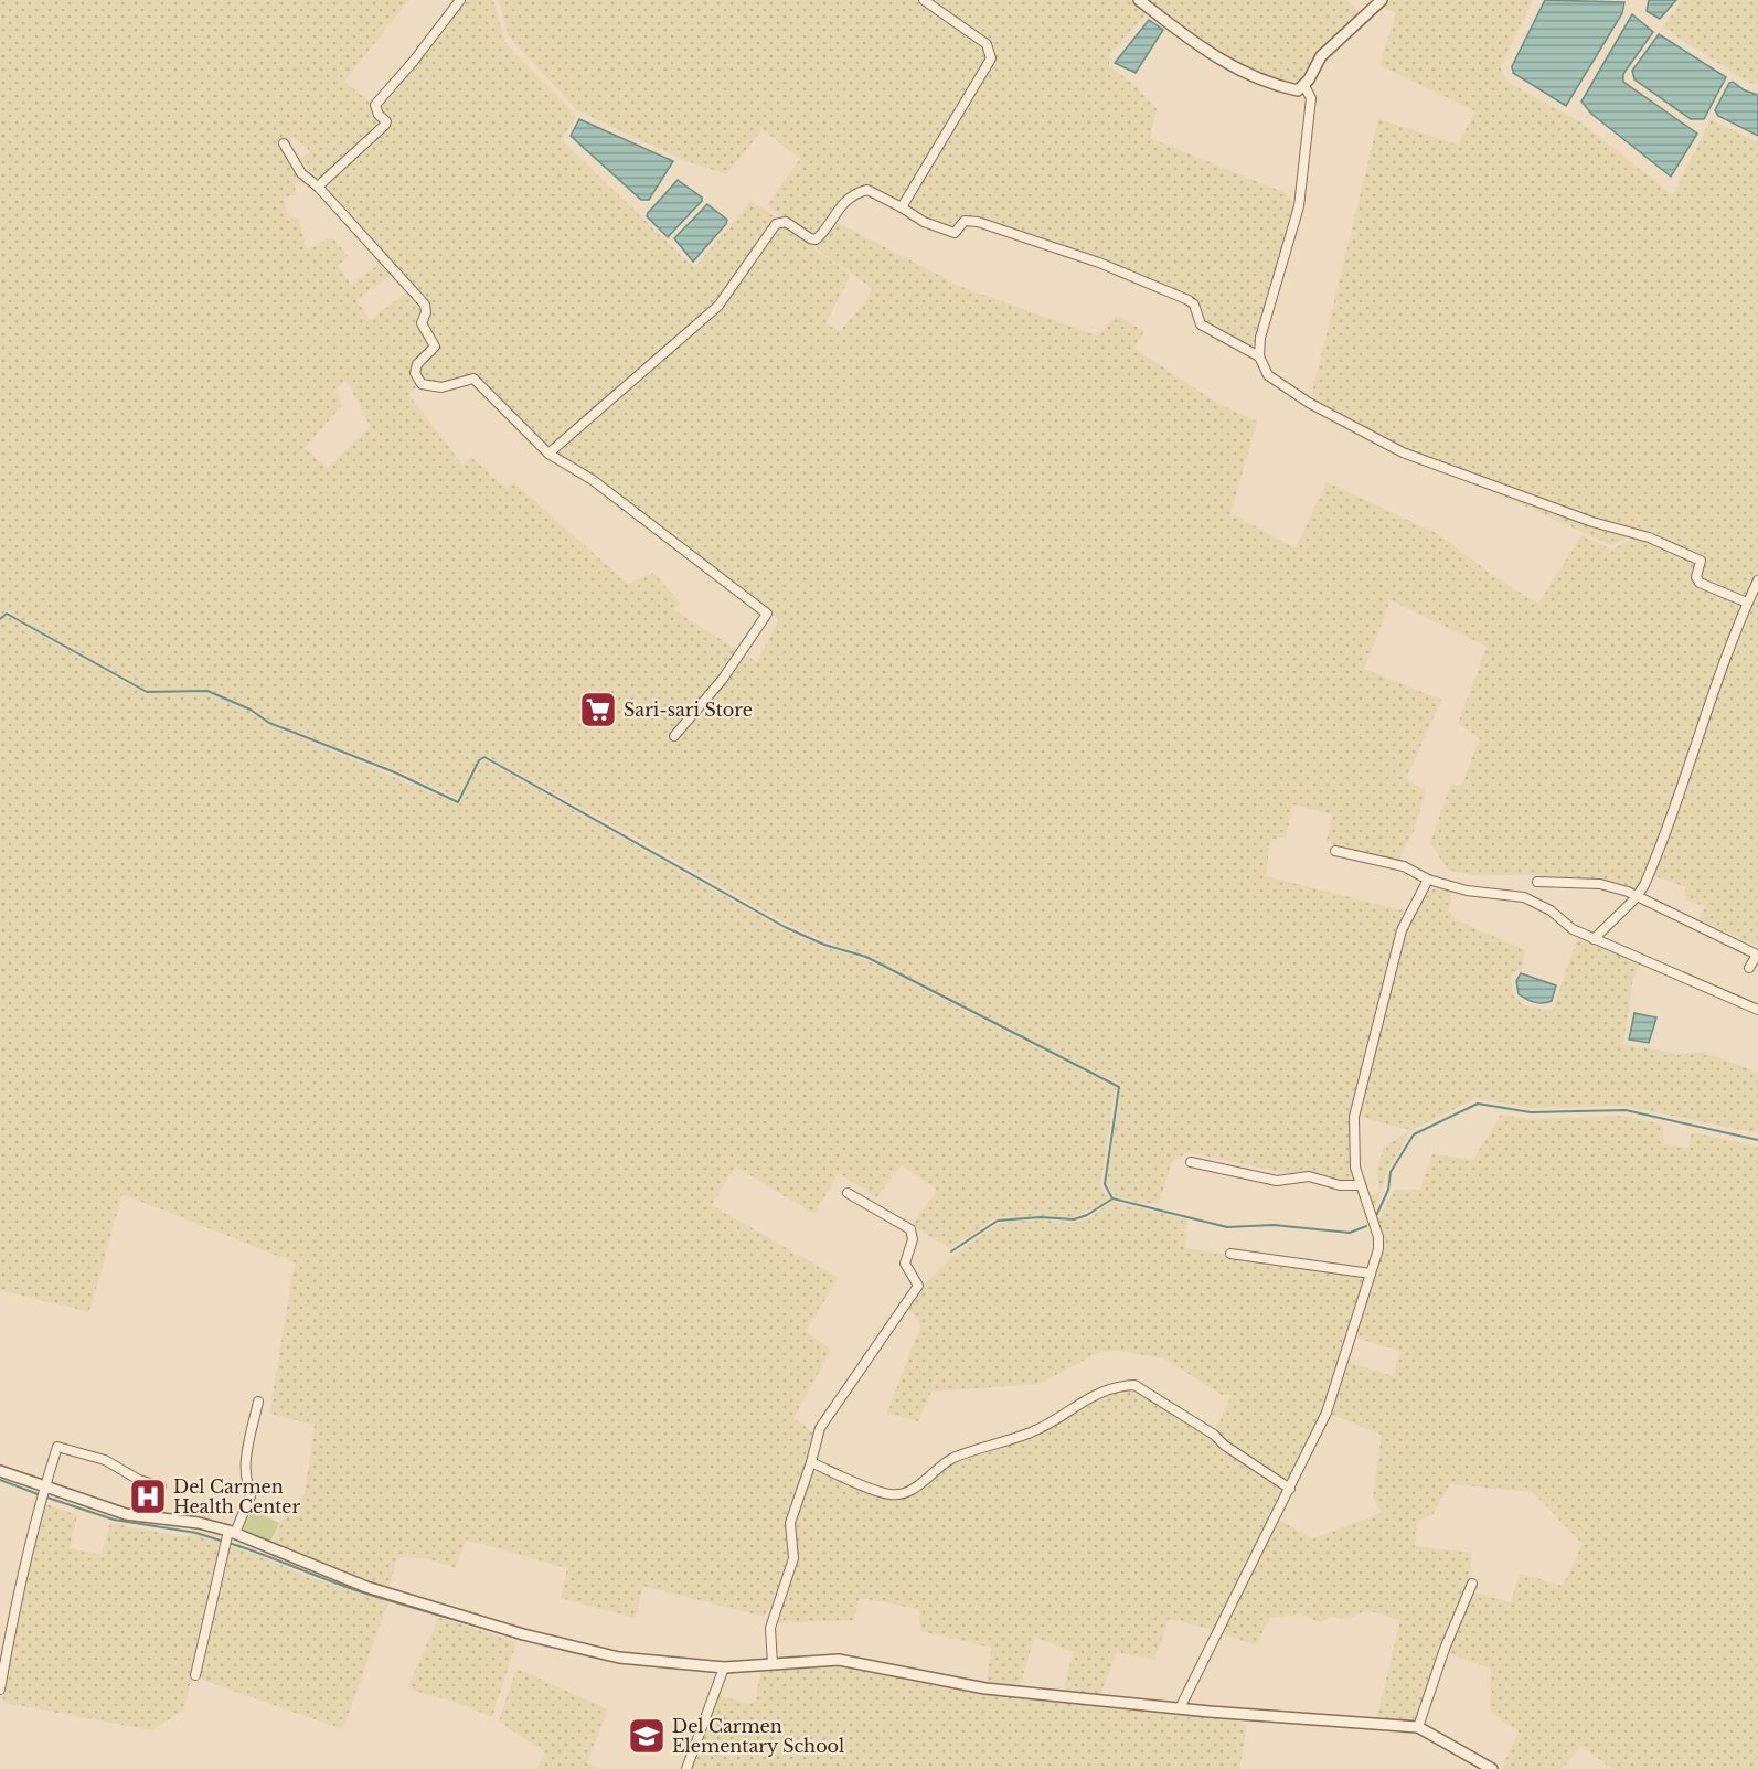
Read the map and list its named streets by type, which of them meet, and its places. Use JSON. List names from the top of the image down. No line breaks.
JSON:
{"places":{"supermarket":["Sari-sari Store"],"hospital":["Del Carmen Health Center"],"school or university":["Del Carmen Elementary School"]}}
